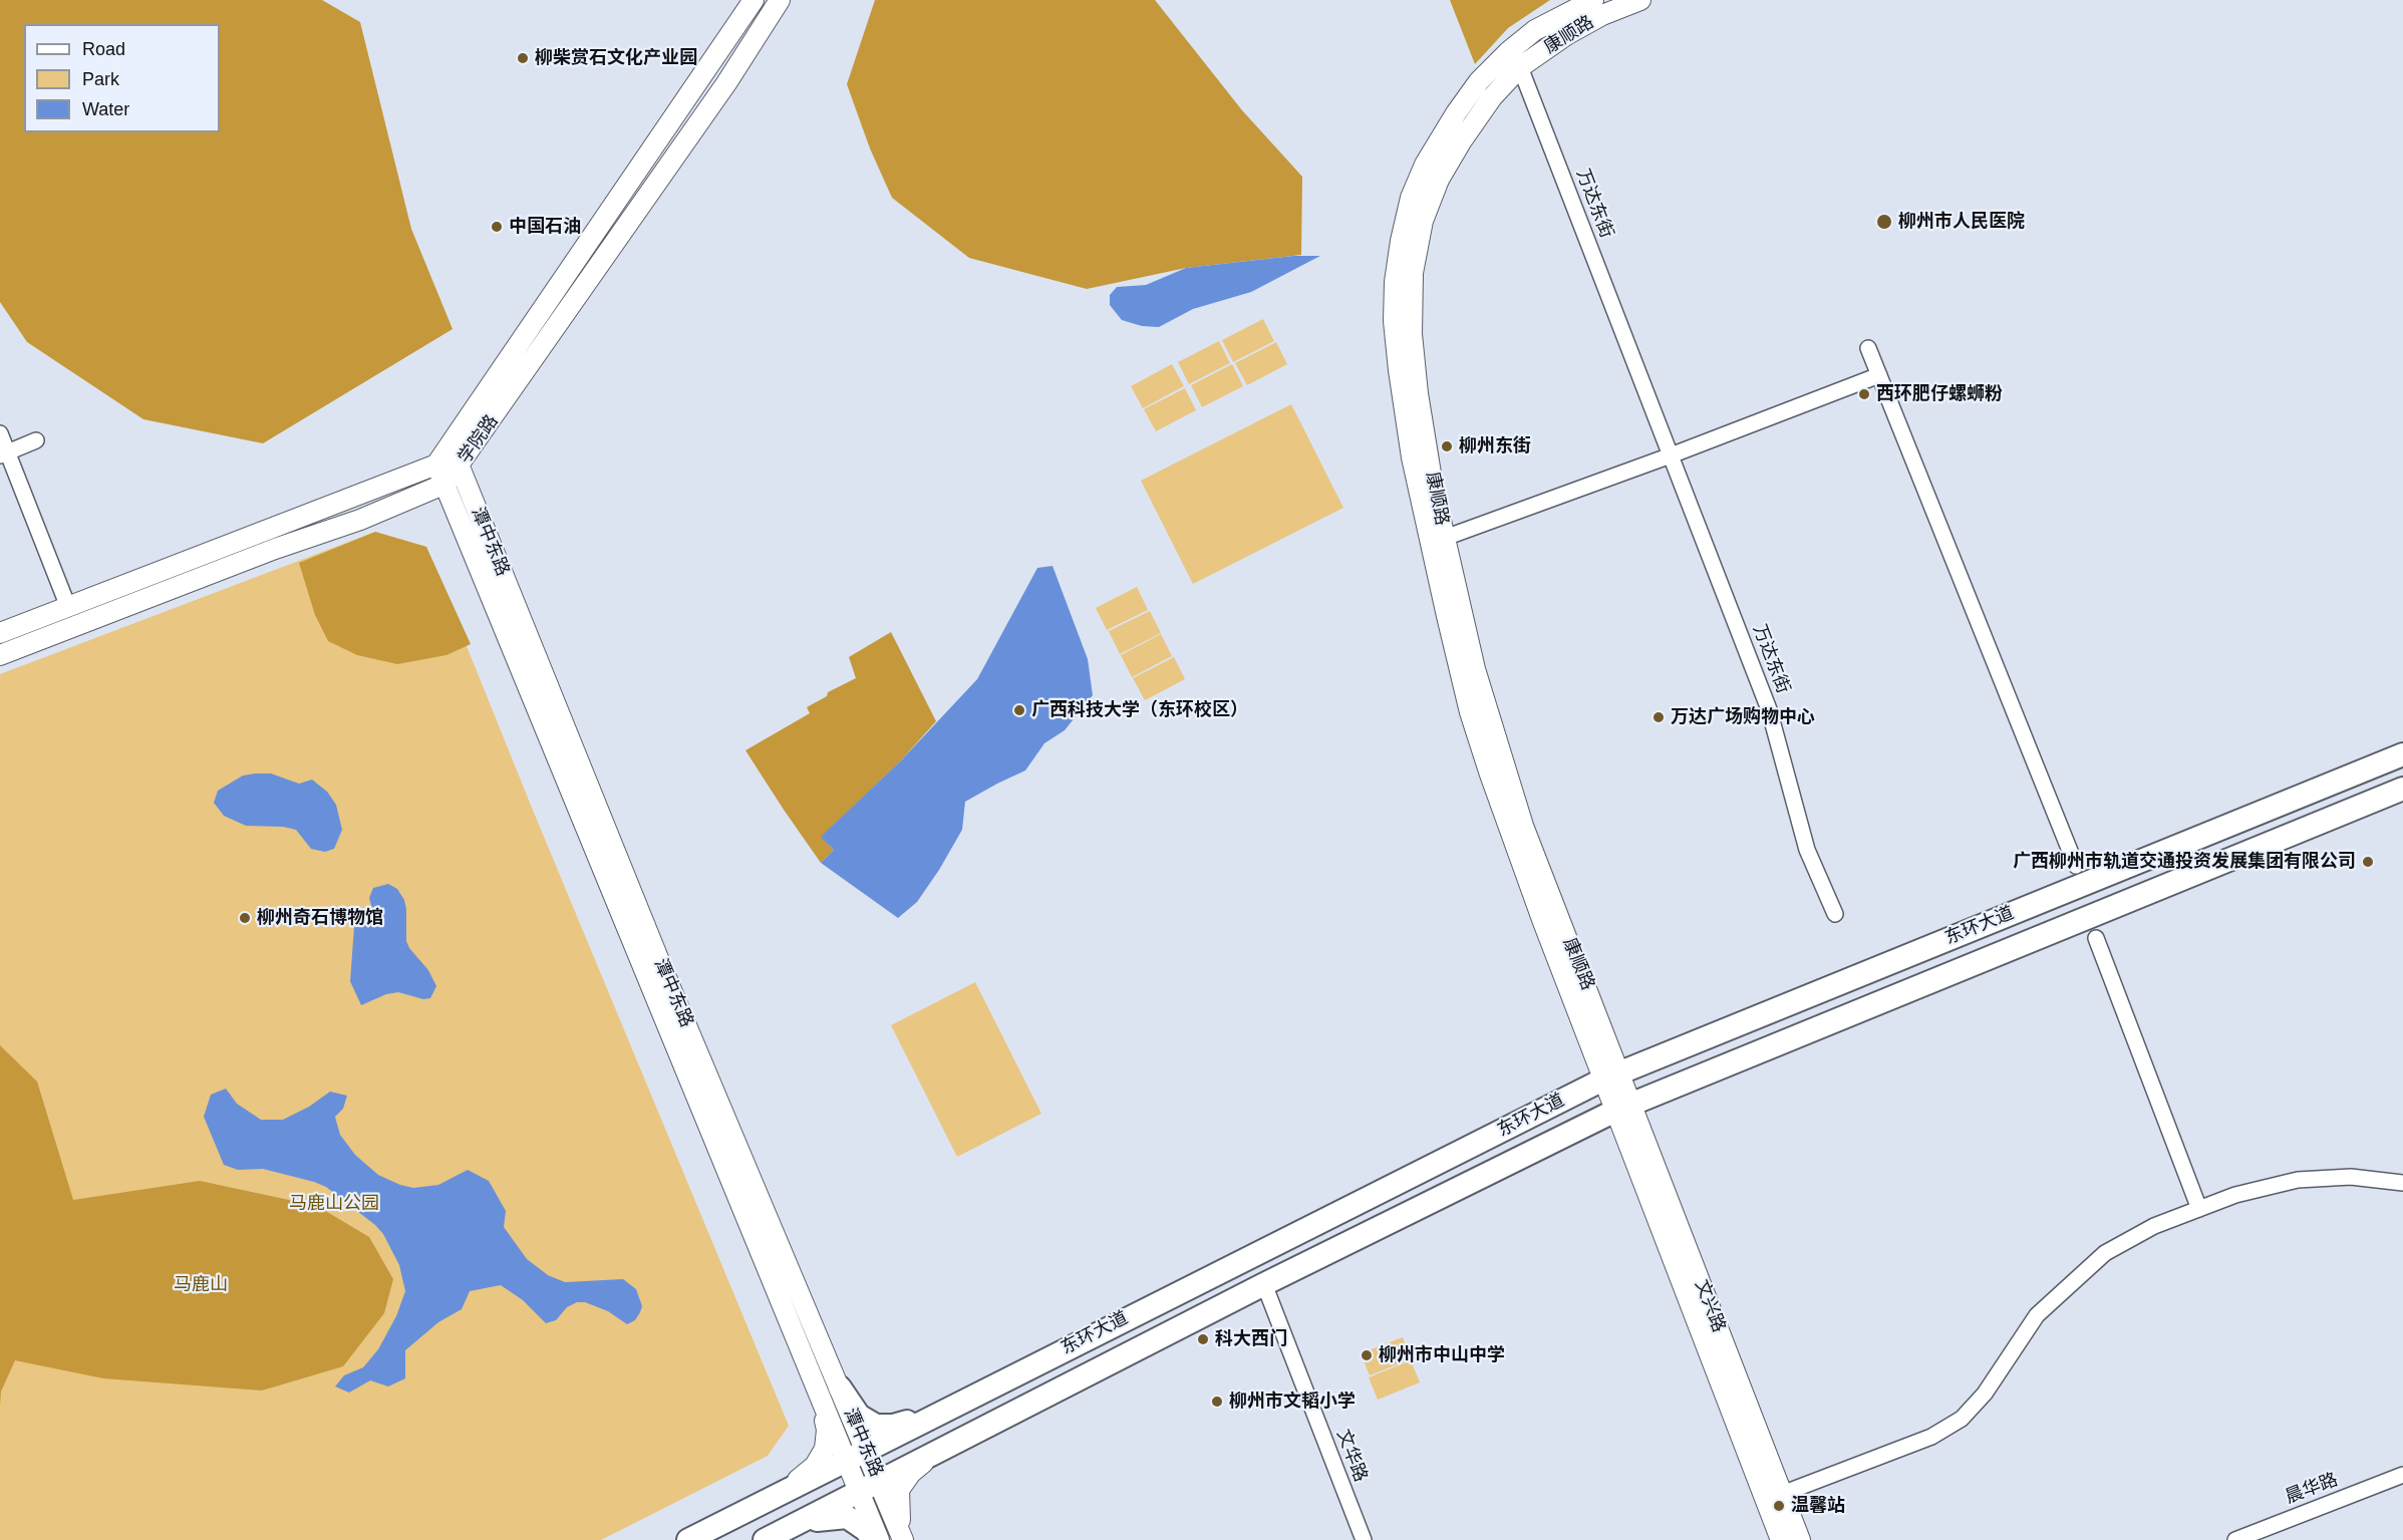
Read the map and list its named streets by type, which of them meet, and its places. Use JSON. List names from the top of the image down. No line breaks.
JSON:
{"streets":{"highway":["东环大道"],"main road":["康顺路","学院路","潭中东路","文兴路"],"street":["万达东街","文华路","晨华路"]},"crossings":[["康顺路","万达东街"],["康顺路","东环大道"],["康顺路","文兴路"],["学院路","潭中东路"],["潭中东路","东环大道"],["东环大道","文兴路"],["东环大道","文华路"]],"parks":["马鹿山公园","马鹿山"],"places":["柳柴赏石文化产业园","柳州市人民医院","中国石油","西环肥仔螺蛳粉","柳州东街","广西科技大学（东环校区）","万达广场购物中心","广西柳州市轨道交通投资发展集团有限公司","柳州奇石博物馆","科大西门","柳州市中山中学","柳州市文韬小学","温馨站"],"legend":["Road","Park","Water"]}
